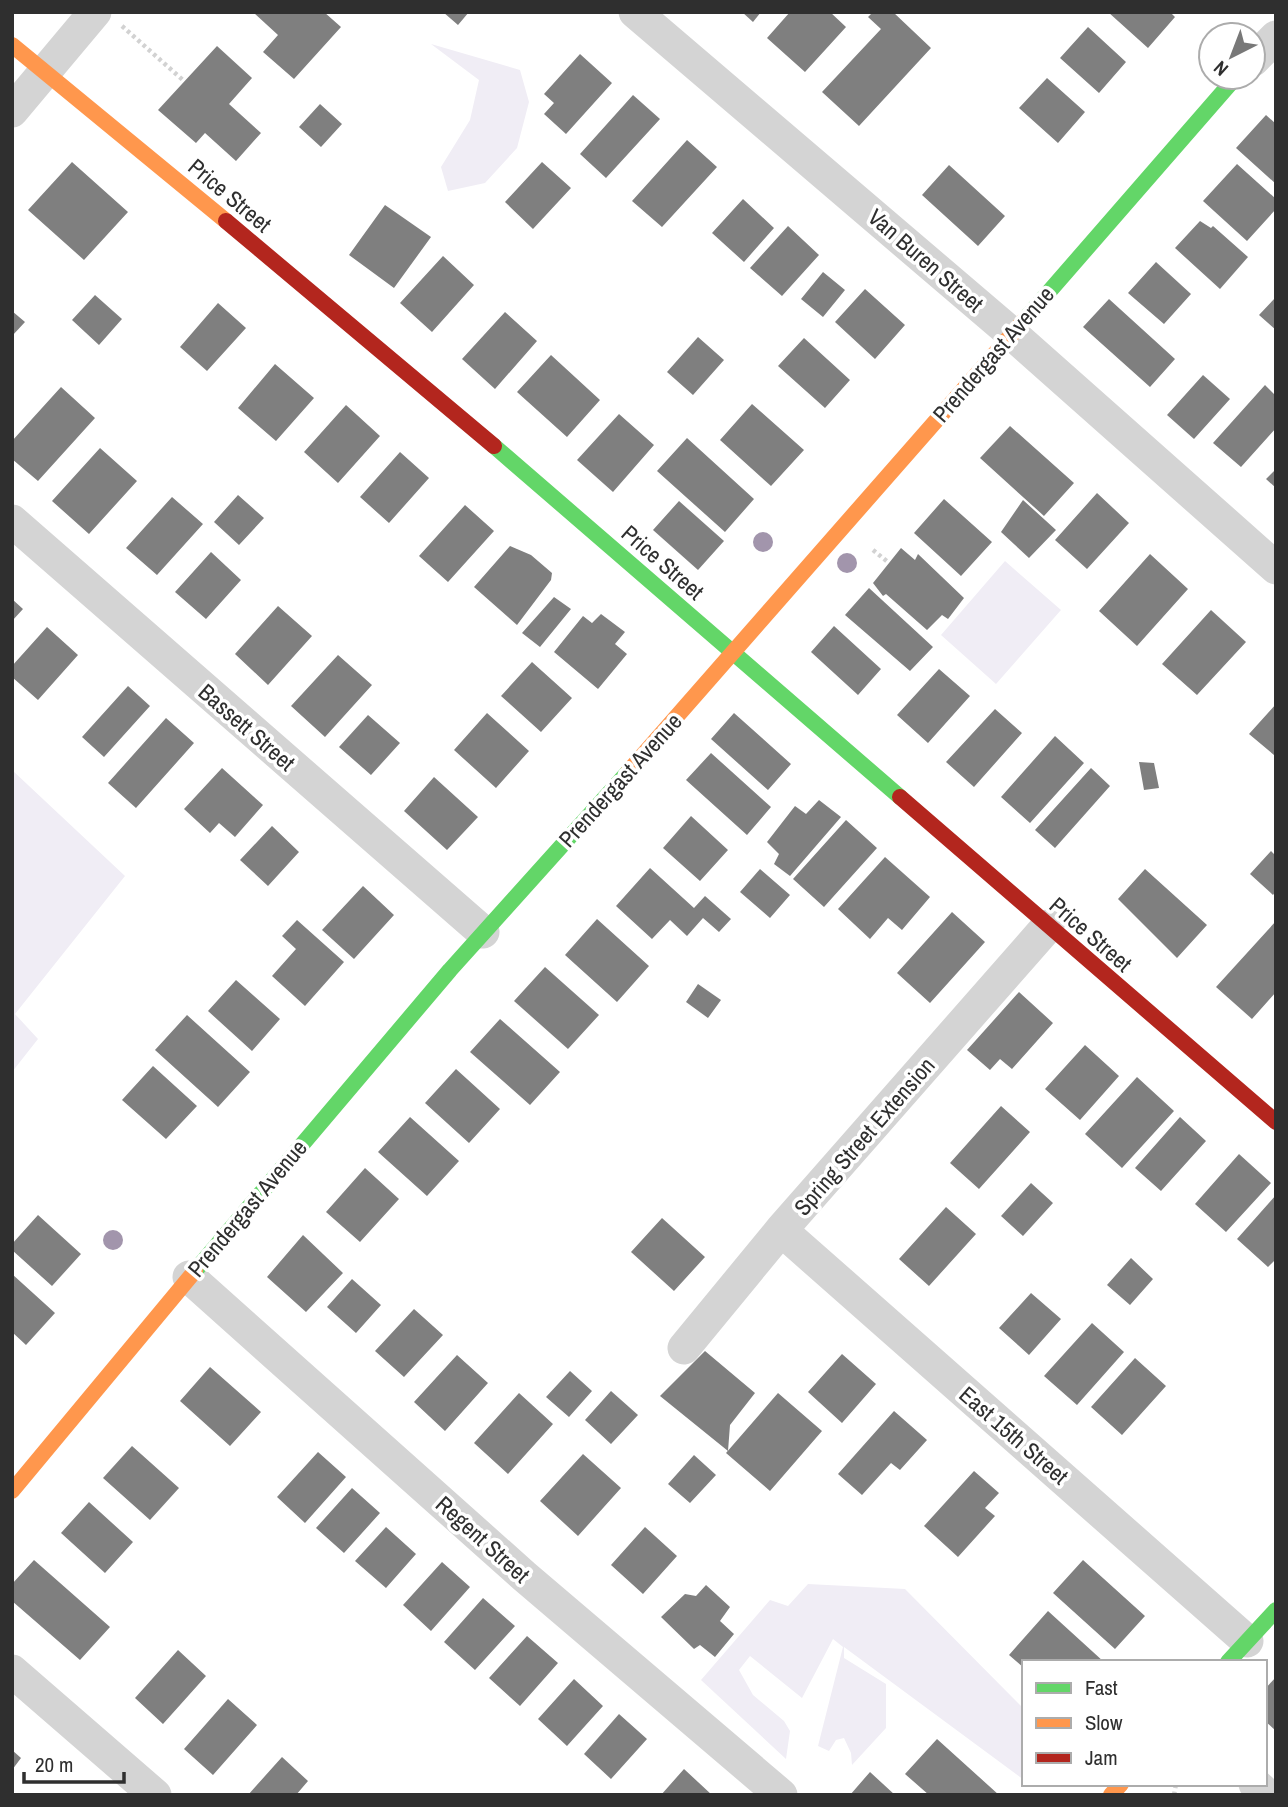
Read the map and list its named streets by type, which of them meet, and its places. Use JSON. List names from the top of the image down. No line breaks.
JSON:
{"streets":{"main road":["Price Street","Prendergast Avenue"],"street":["Van Buren Street","Bassett Street","Spring Street Extension","East 15th Street","Regent Street"]},"crossings":[["Price Street","Prendergast Avenue"],["Price Street","Spring Street Extension"],["Van Buren Street","Prendergast Avenue"],["Prendergast Avenue","Bassett Street"],["Prendergast Avenue","Regent Street"],["Spring Street Extension","East 15th Street"]],"legend":["Fast","Slow","Jam"],"scale_bar":"20 m","north":"bottom left"}
